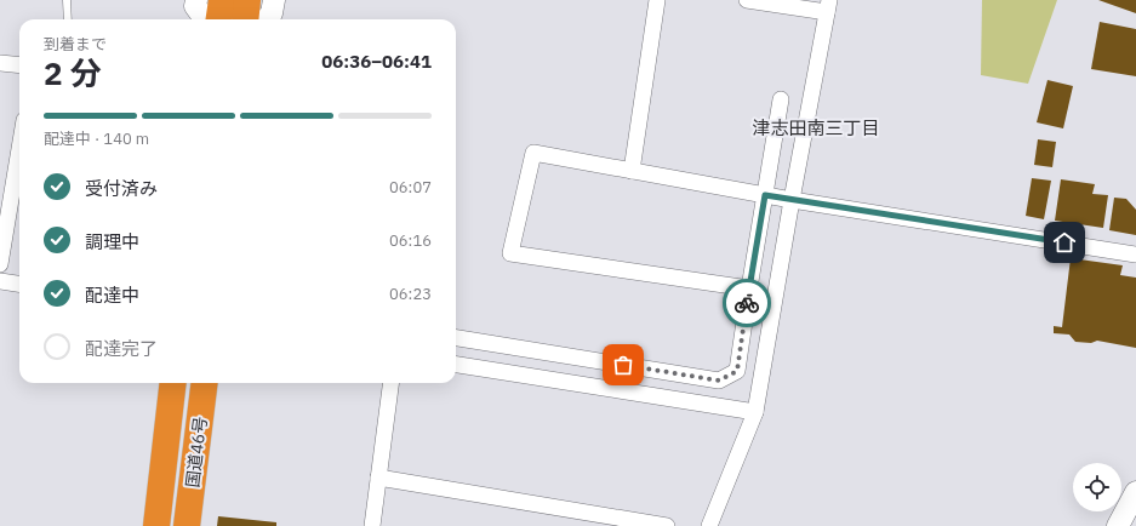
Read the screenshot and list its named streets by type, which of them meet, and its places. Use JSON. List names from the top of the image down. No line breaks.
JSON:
{"streets":{"highway":["国道46号"]},"districts":["津志田南三丁目"],"page":{"heading":["2 分","到着まで","06:36–06:41"],"bar":"配達中 · 140 m","list":[["受付済み","06:07"],["調理中","06:16"],["配達中","06:23"],"配達完了"]}}
